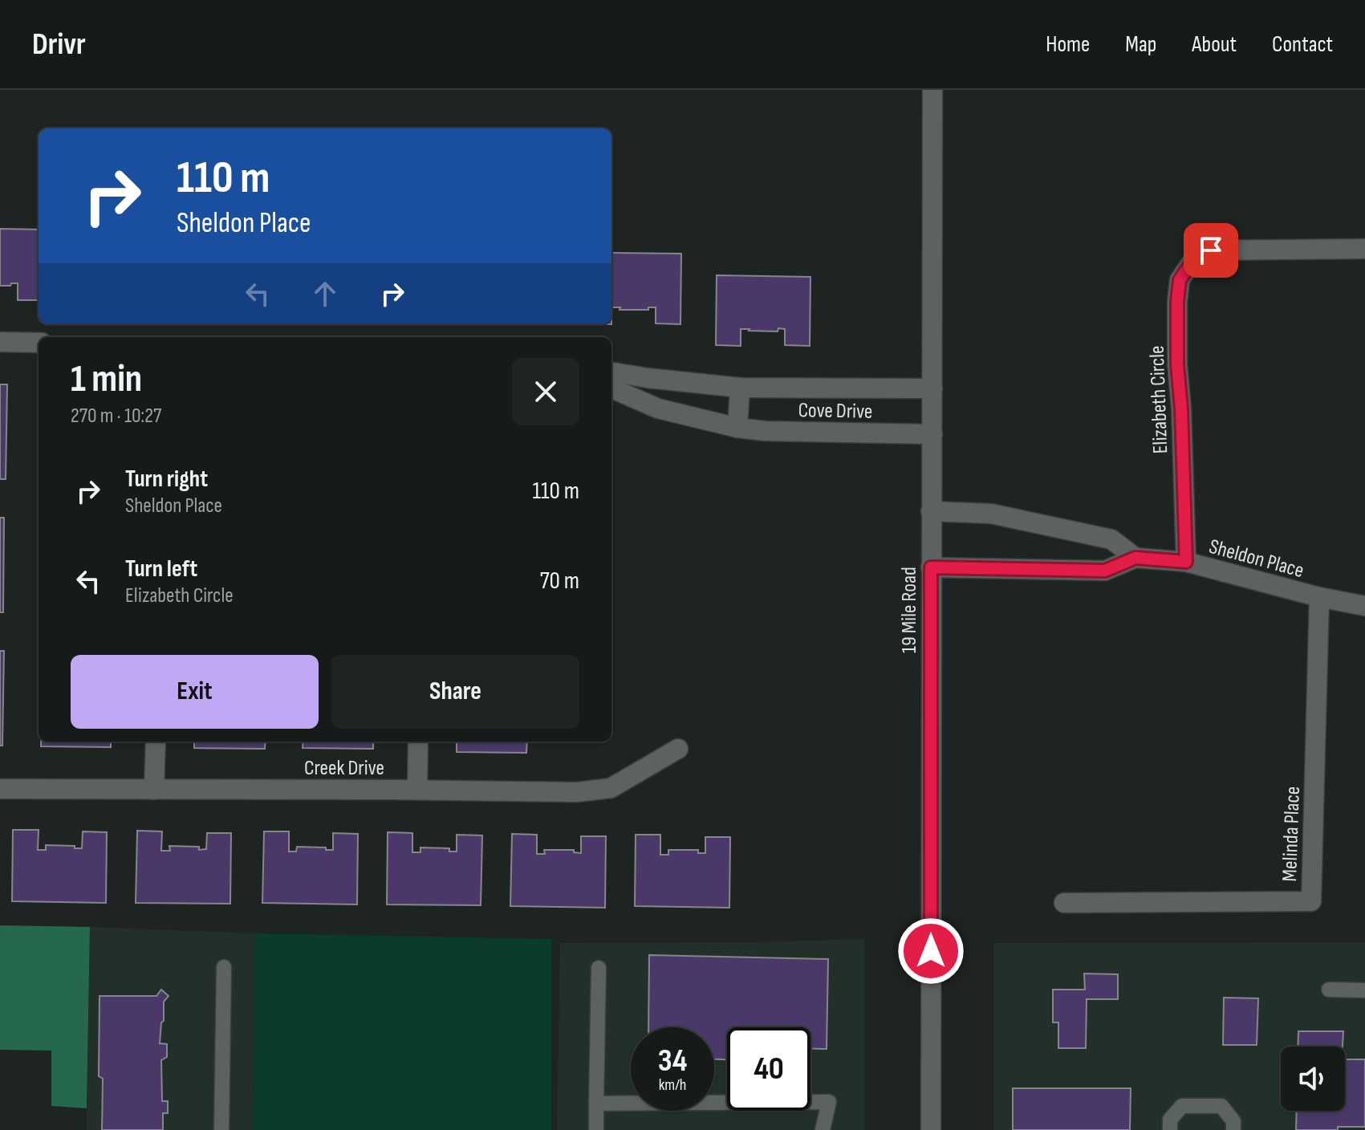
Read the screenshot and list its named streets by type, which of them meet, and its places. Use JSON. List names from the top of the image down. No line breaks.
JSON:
{"streets":{"street":["Elizabeth Circle","Cove Drive","Sheldon Place","19 Mile Road","Creek Drive","Melinda Place"]},"crossings":[["Elizabeth Circle","Sheldon Place"],["Cove Drive","19 Mile Road"],["Sheldon Place","19 Mile Road"],["Sheldon Place","Melinda Place"]],"page":{"header":"Drivr","nav":["Home","Map","About","Contact"],"turn":["110 m","Sheldon Place"],"heading":["1 min","270 m · 10:27"],"list":[{"name":"Turn right","note":"Sheldon Place","value":"110 m"},{"name":"Turn left","note":"Elizabeth Circle","value":"70 m"}],"buttons":["Exit","Share"],"speed":"34 km/h","limit":"40"}}
